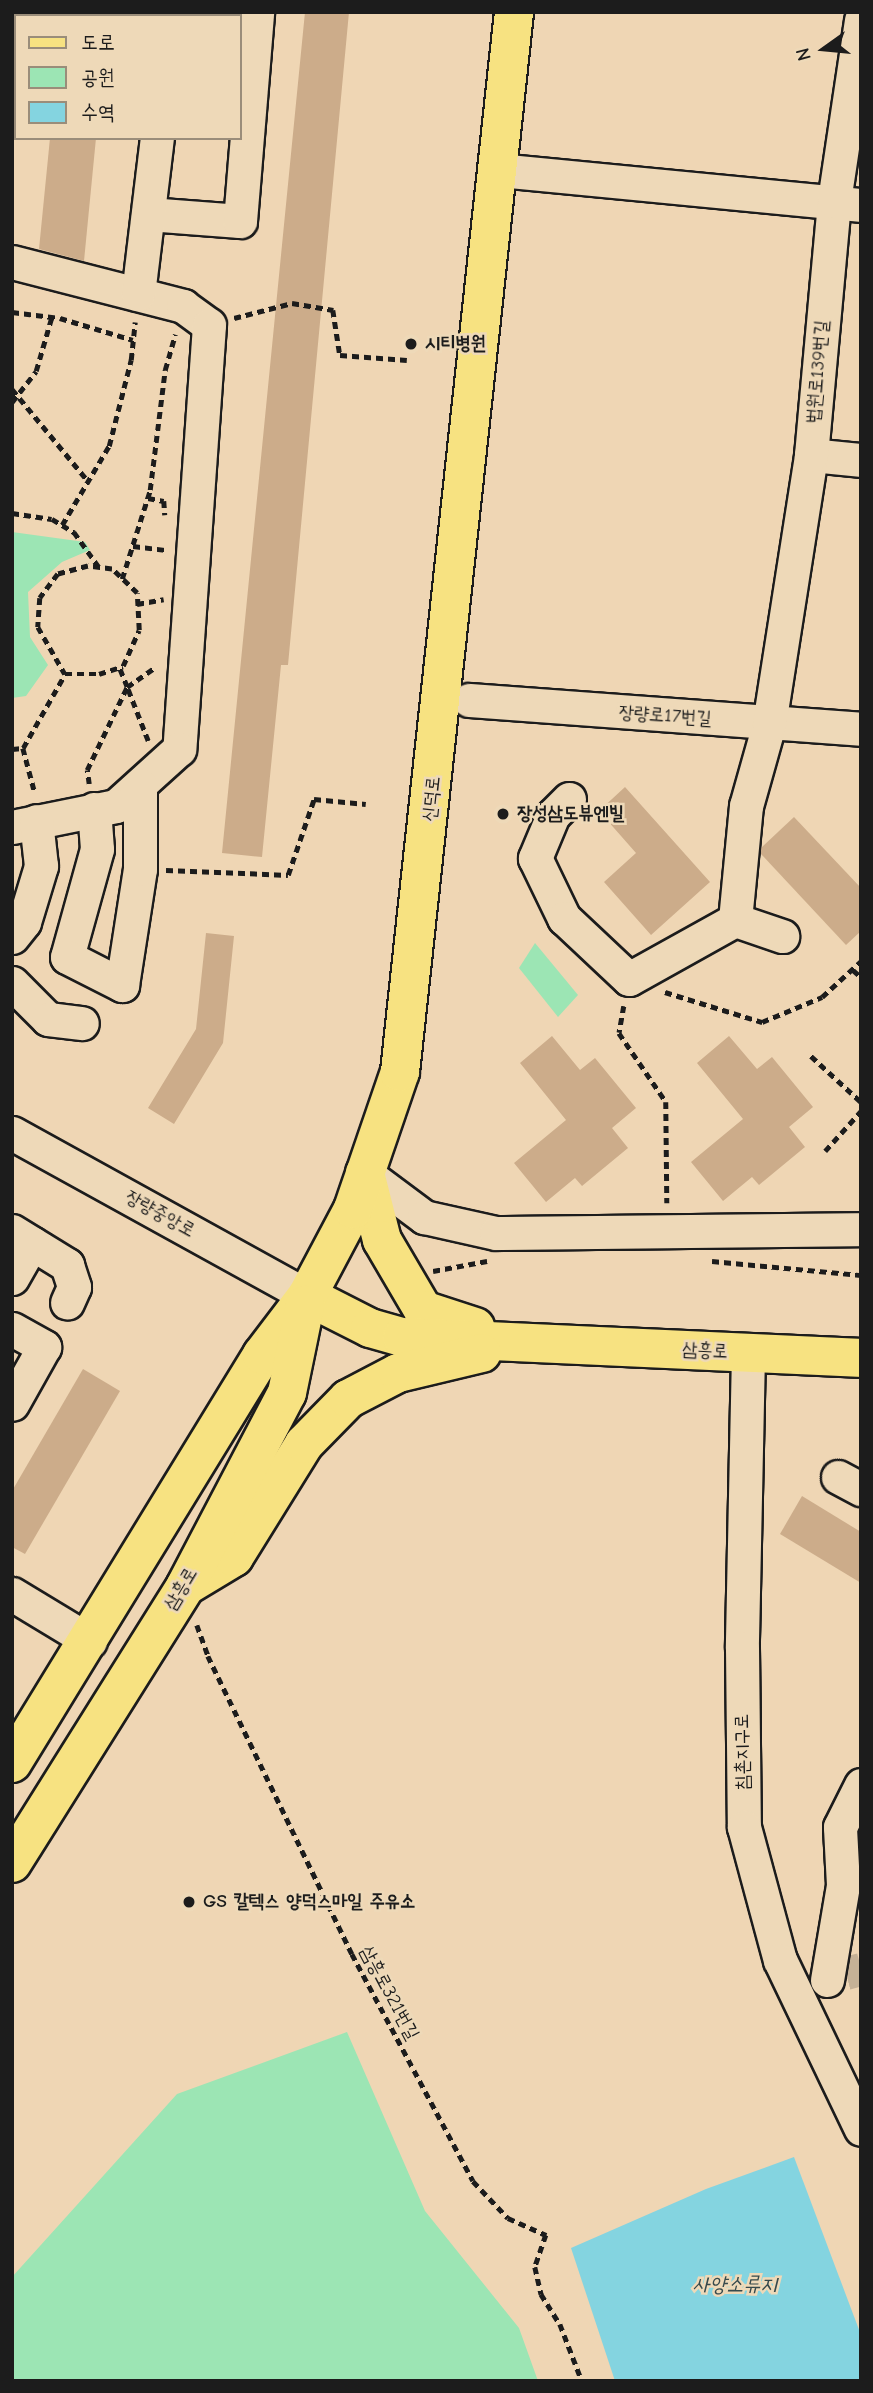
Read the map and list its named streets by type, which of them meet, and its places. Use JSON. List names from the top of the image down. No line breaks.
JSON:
{"streets":{"main road":["신덕로","삼흥로"],"street":["법원로139번길","장량로17번길","장량중앙로","침촌지구로"],"path":["삼흥로321번길"]},"crossings":[["법원로139번길","장량로17번길"],["신덕로","장량중앙로"],["신덕로","삼흥로"],["장량중앙로","삼흥로"],["삼흥로","침촌지구로"],["삼흥로","삼흥로321번길"]],"water":["사양소류지"],"places":["시티병원","장성삼도뷰엔빌","GS 칼텍스 양덕스마일 주유소"],"legend":["도로","공원","수역"],"north":"left"}
